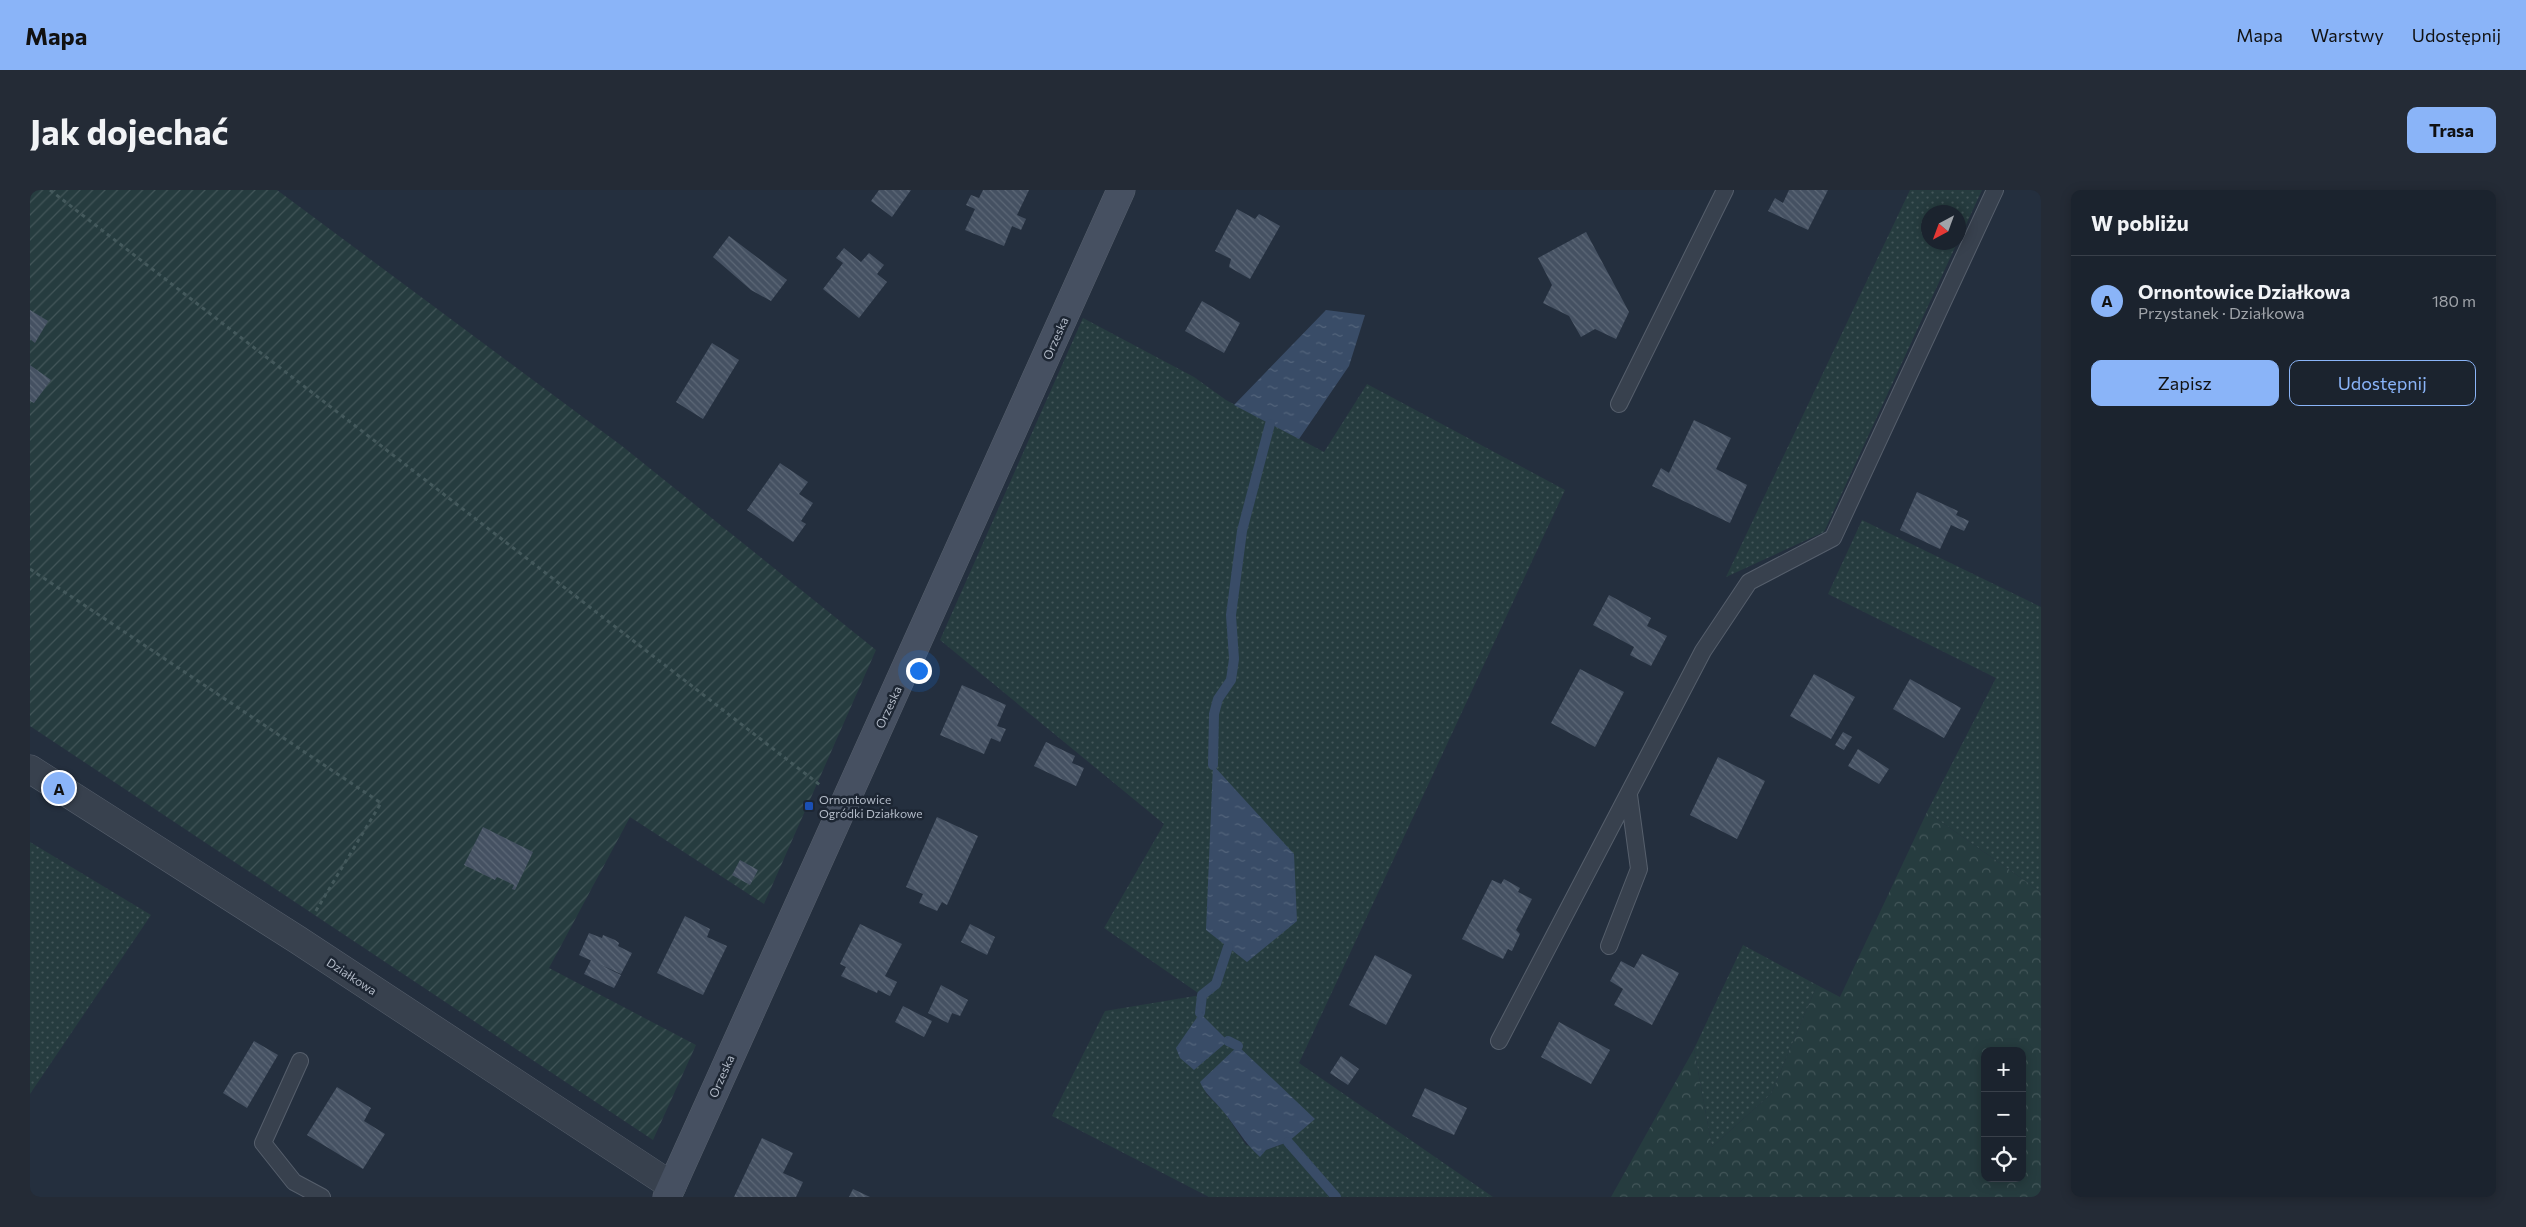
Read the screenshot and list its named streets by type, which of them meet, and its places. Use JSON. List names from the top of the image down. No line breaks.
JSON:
{"streets":{"street":["Orzeska","Działkowa"]},"crossings":[["Orzeska","Działkowa"]],"places":{"transit":["Ornontowice Ogródki Działkowe"]},"north":"bottom left","page":{"header":"Mapa","nav":["Mapa","Warstwy","Udostępnij"],"buttons":["Trasa",["Zapisz","Udostępnij"]],"title":"Jak dojechać","heading":"W pobliżu","list":[{"mark":"A","name":"Ornontowice Działkowa","note":"Przystanek · Działkowa","value":"180 m"}],"pins":"A","map_buttons":["+","−"]}}
